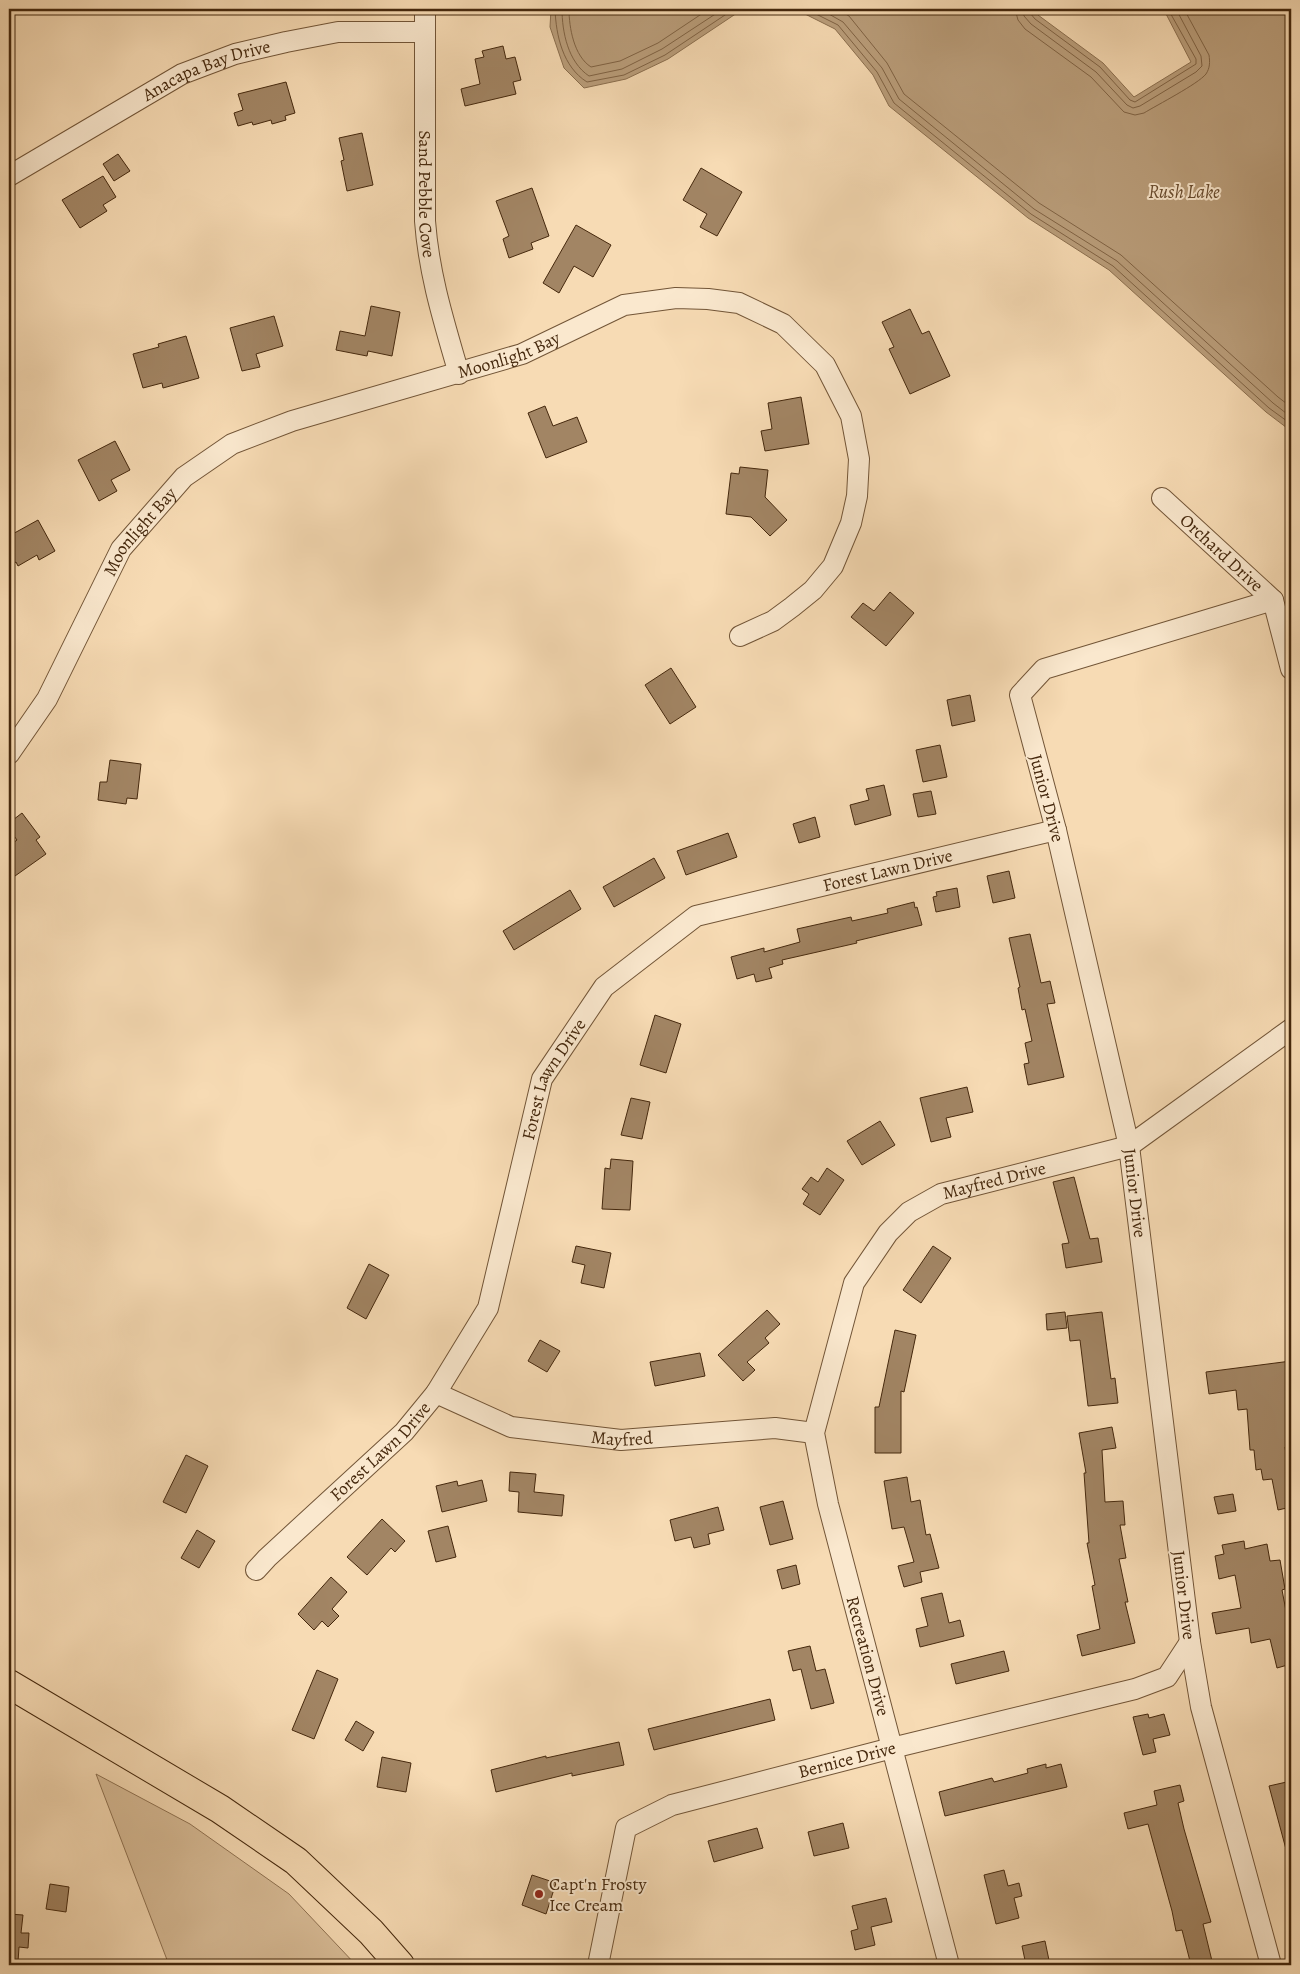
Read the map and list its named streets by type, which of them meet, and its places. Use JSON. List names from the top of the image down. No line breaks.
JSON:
{"streets":{"street":["Anacapa Bay Drive","Sand Pebble Cove","Moonlight Bay","Orchard Drive","Junior Drive","Forest Lawn Drive","Mayfred Drive","Mayfred","Recreation Drive","Bernice Drive"]},"crossings":[["Anacapa Bay Drive","Sand Pebble Cove"],["Sand Pebble Cove","Moonlight Bay"],["Orchard Drive","Junior Drive"],["Junior Drive","Forest Lawn Drive"],["Junior Drive","Mayfred Drive"],["Junior Drive","Bernice Drive"],["Forest Lawn Drive","Mayfred"],["Mayfred Drive","Mayfred"],["Mayfred Drive","Recreation Drive"],["Mayfred","Recreation Drive"],["Recreation Drive","Bernice Drive"]],"water":["Rush Lake"],"places":["Capt'n Frosty Ice Cream"]}
